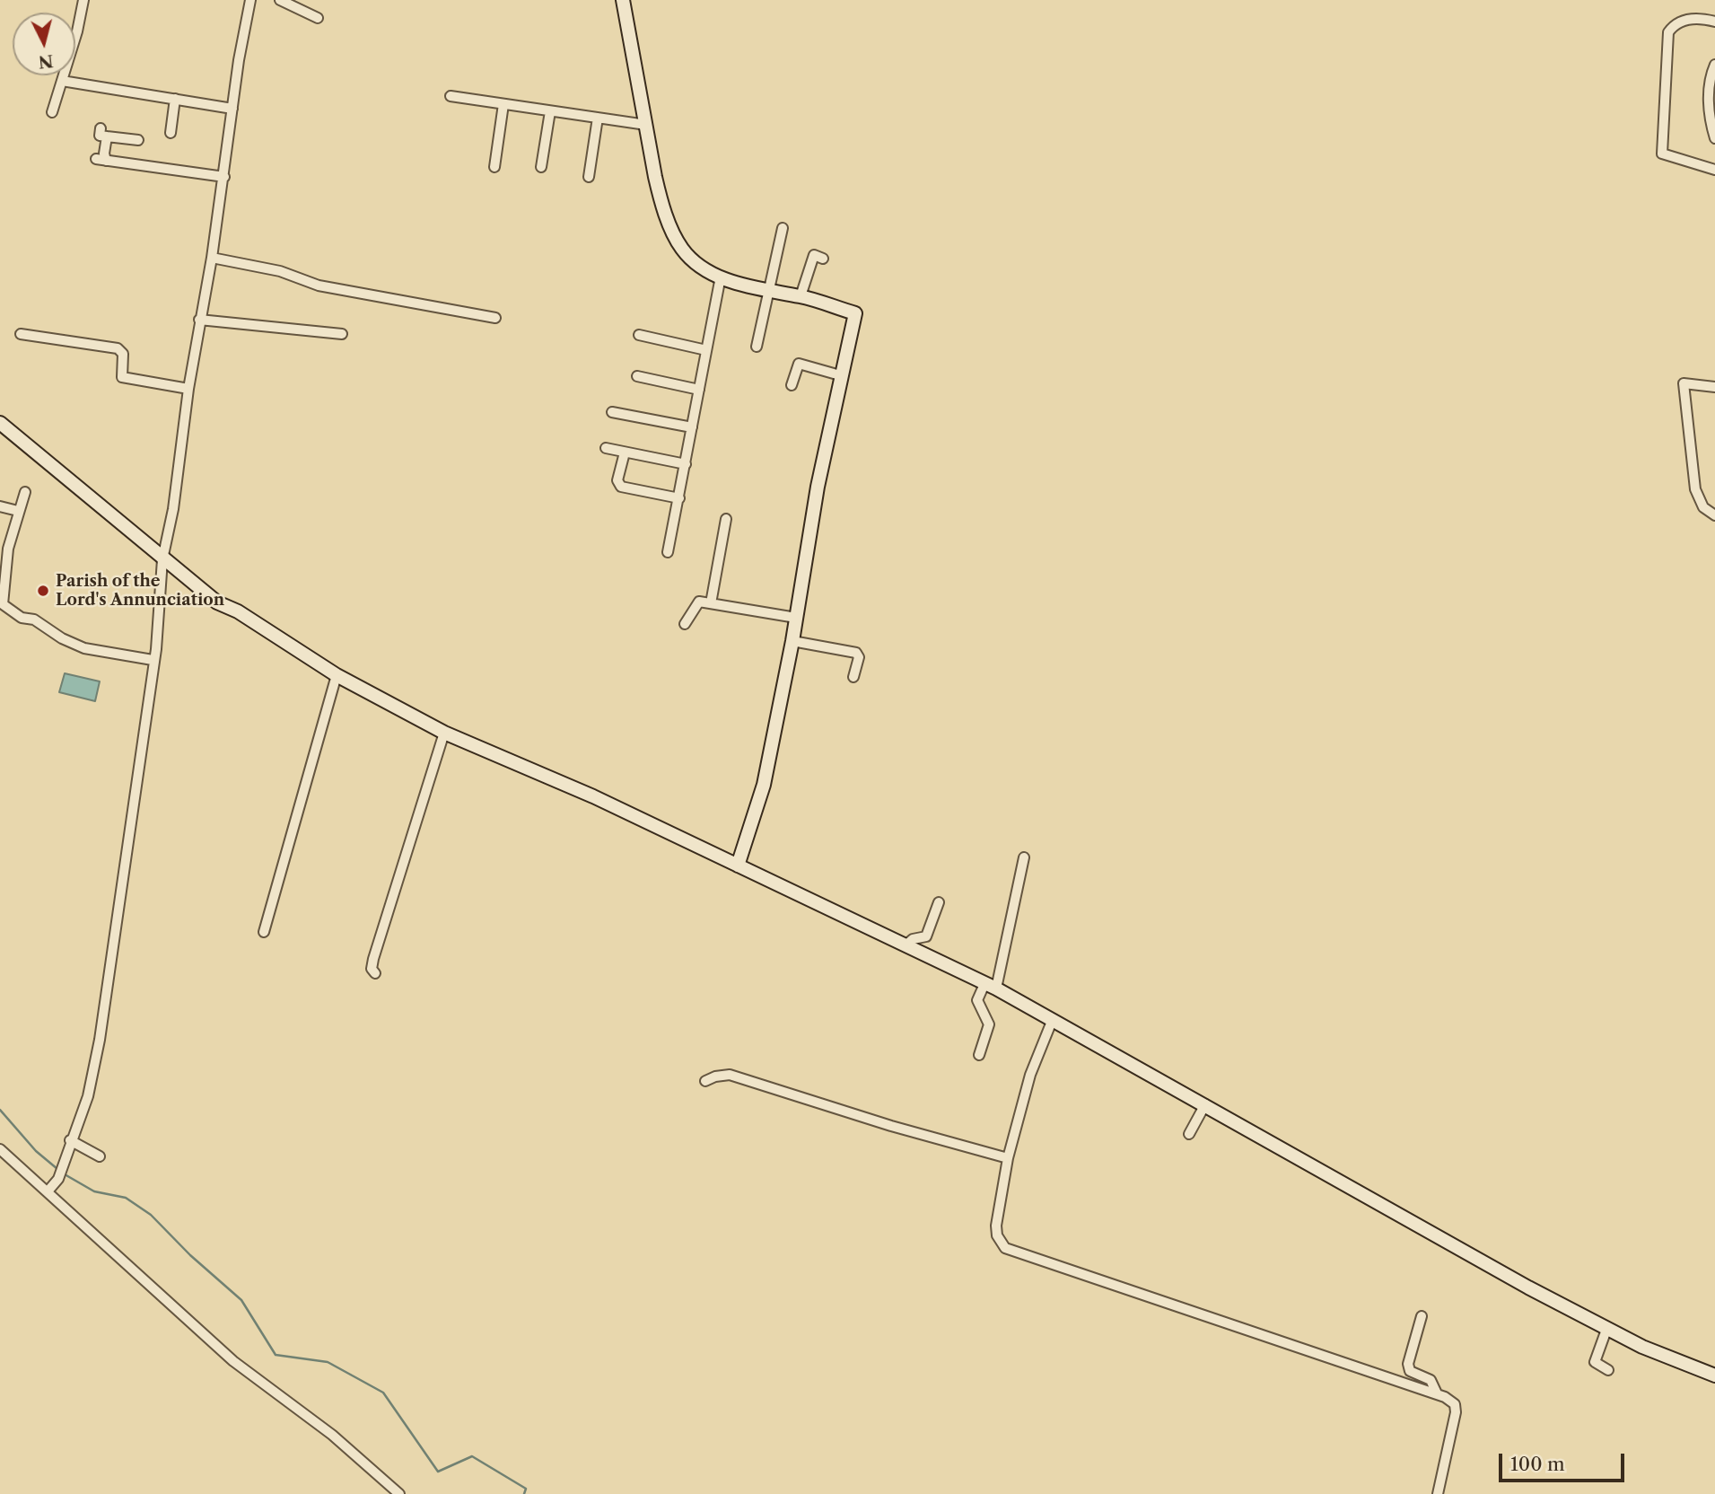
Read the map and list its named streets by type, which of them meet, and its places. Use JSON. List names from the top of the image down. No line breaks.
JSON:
{"places":["Parish of the Lord's Annunciation"],"scale_bar":"100 m","north":"bottom"}
